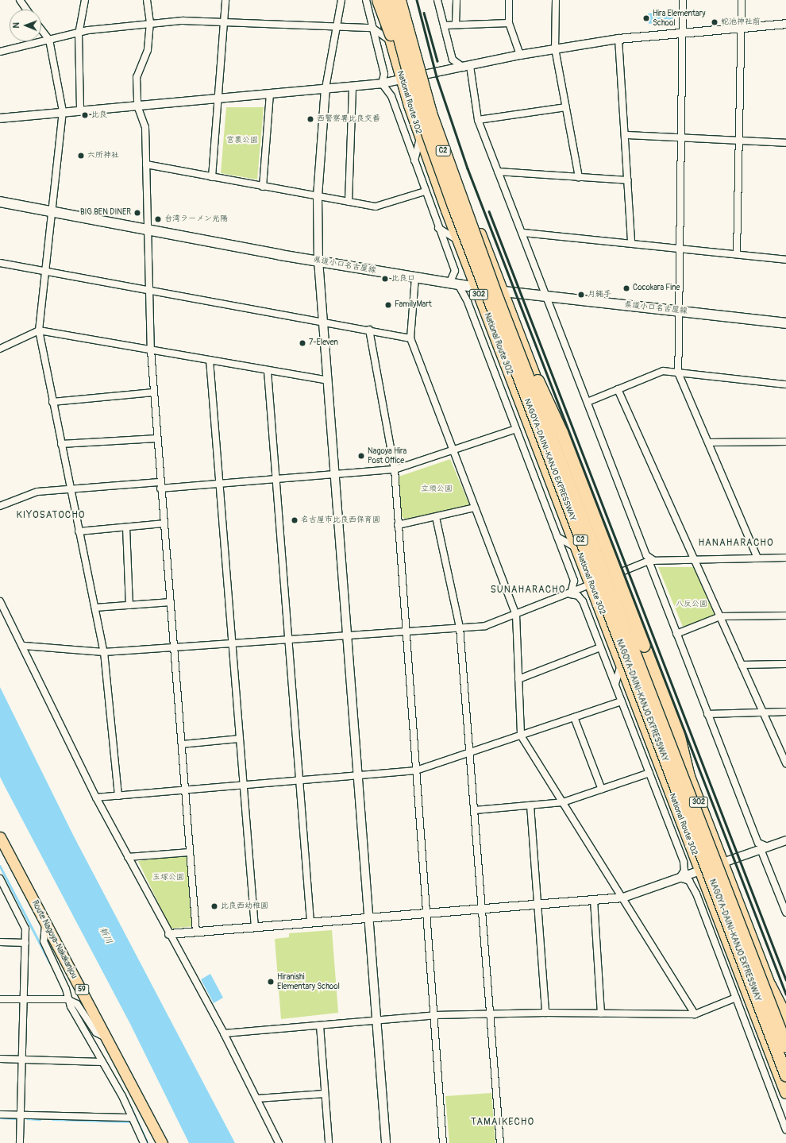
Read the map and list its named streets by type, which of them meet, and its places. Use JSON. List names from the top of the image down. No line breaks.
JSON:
{"streets":{"highway":["National Route 302","C2","302","NAGOYA-DAINI-KANJO EXPRESSWAY"],"main road":["県道小口名古屋線","Route Nagoya-Nakakanjou","59"]},"crossings":[["National Route 302","県道小口名古屋線"],["県道小口名古屋線","302"]],"districts":["KIYOSATOCHO","HANAHARACHO","SUNAHARACHO","TAMAIKECHO"],"water":["新川"],"parks":["宮裏公園","立須公園","八反公園","玉塚公園"],"places":["Hira Elementary School","蛇池神社前","比良","西警察署比良交番","六所神社","BIG BEN DINER","台湾ラーメン光陽","比良口","Cocokara Fine","月縄手","FamilyMart","7-Eleven","Nagoya Hira Post Office","名古屋市比良西保育園","比良西幼稚園","Hiranishi Elementary School"],"north":"left"}
